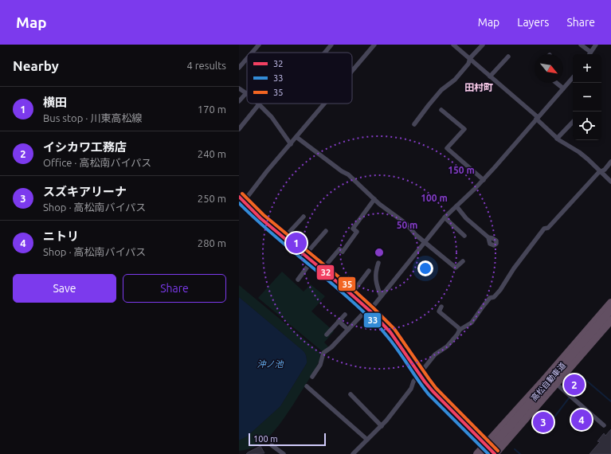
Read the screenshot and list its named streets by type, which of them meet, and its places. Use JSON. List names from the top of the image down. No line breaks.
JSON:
{"streets":{"highway":["高松自動車道"]},"districts":["田村町"],"water":["沖ノ池"],"lines":["transit line 35","transit line 32","transit line 33"],"legend":["32","33","35"],"scale_bar":"100 m","north":"bottom right","page":{"header":"Map","nav":["Map","Layers","Share"],"heading":["Nearby","4 results"],"map_buttons":["+","−"],"list":[{"mark":"1","name":"横田","note":"Bus stop · 川東高松線","value":"170 m"},{"mark":"2","name":"イシカワ工務店","note":"Office · 高松南バイパス","value":"240 m"},{"mark":"3","name":"スズキアリーナ","note":"Shop · 高松南バイパス","value":"250 m"},{"mark":"4","name":"ニトリ","note":"Shop · 高松南バイパス","value":"280 m"}],"pins":["1","2","4","3"],"buttons":["Save","Share"],"scale":"100 m"},"rings":["150 m","100 m","50 m"]}
